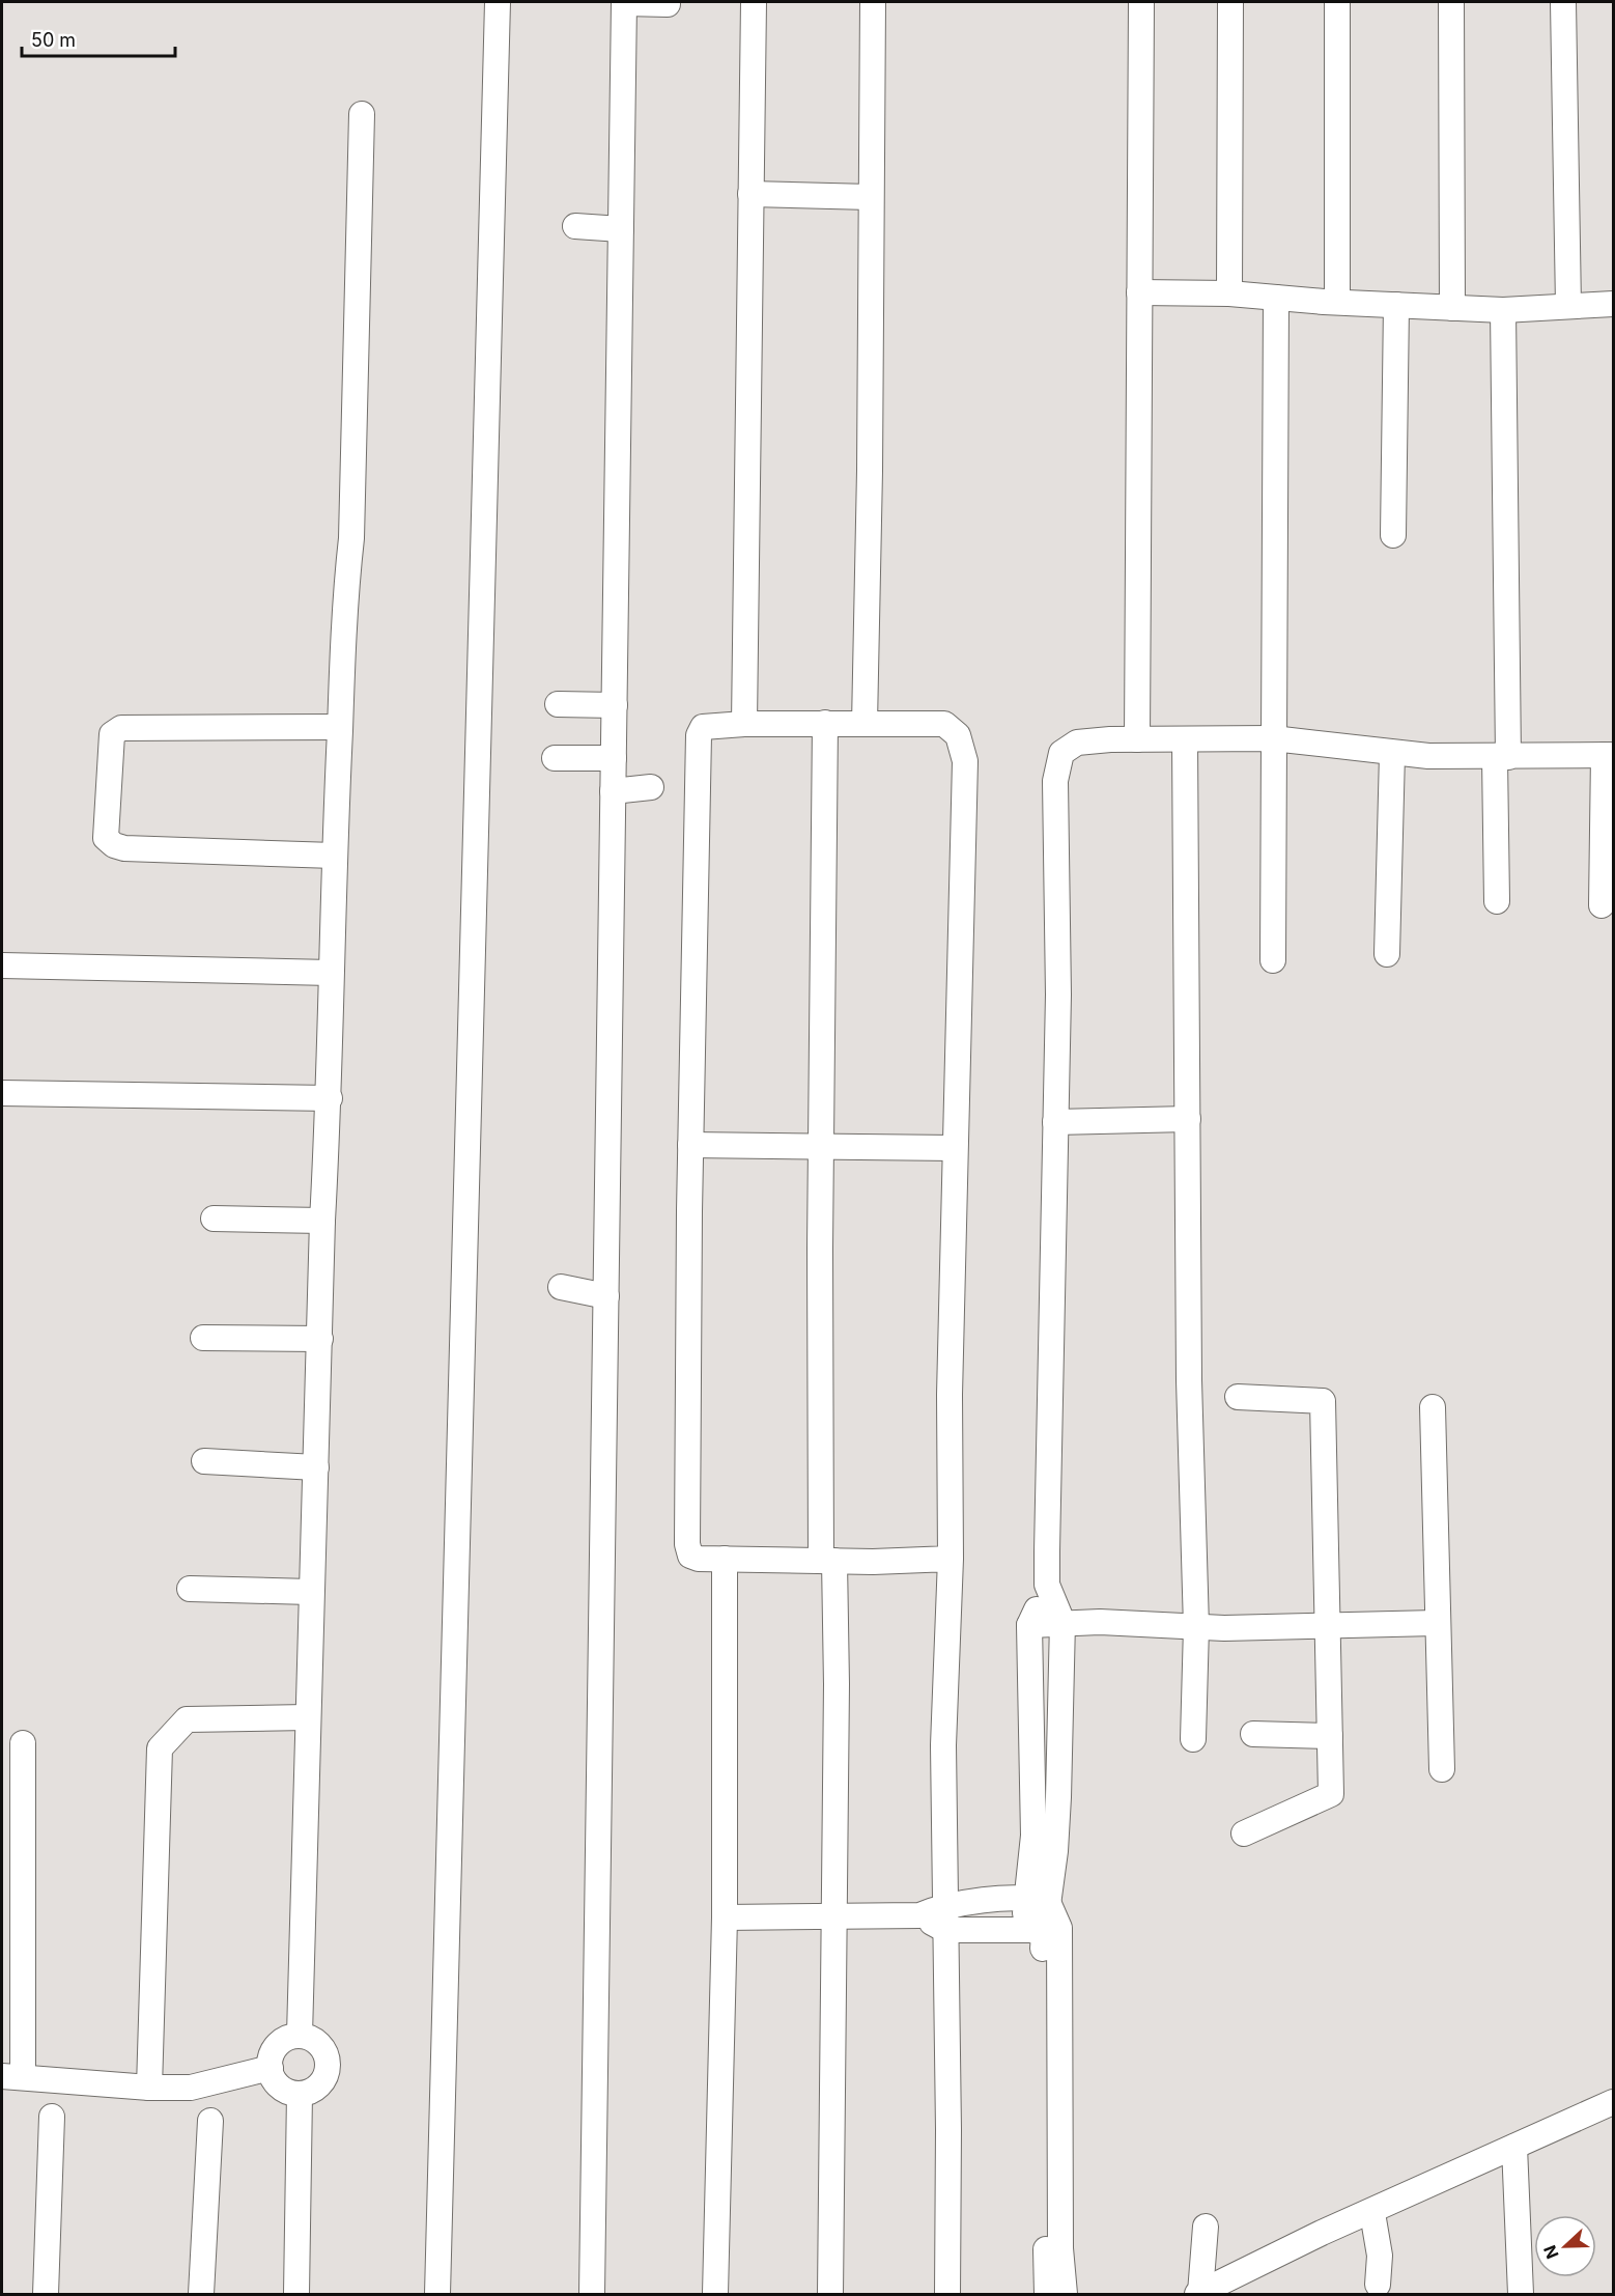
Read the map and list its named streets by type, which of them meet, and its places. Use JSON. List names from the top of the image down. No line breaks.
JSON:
{"scale_bar":"50 m","north":"left"}
